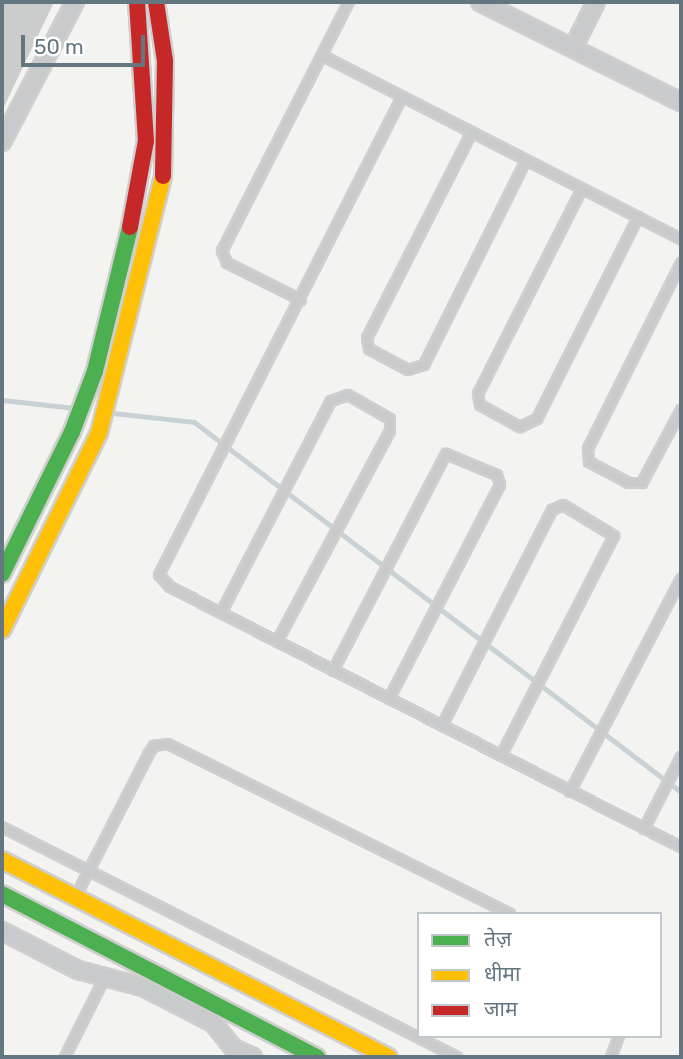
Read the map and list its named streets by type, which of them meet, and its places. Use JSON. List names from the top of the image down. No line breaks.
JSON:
{"legend":["तेज़","धीमा","जाम"],"scale_bar":"50 m"}
